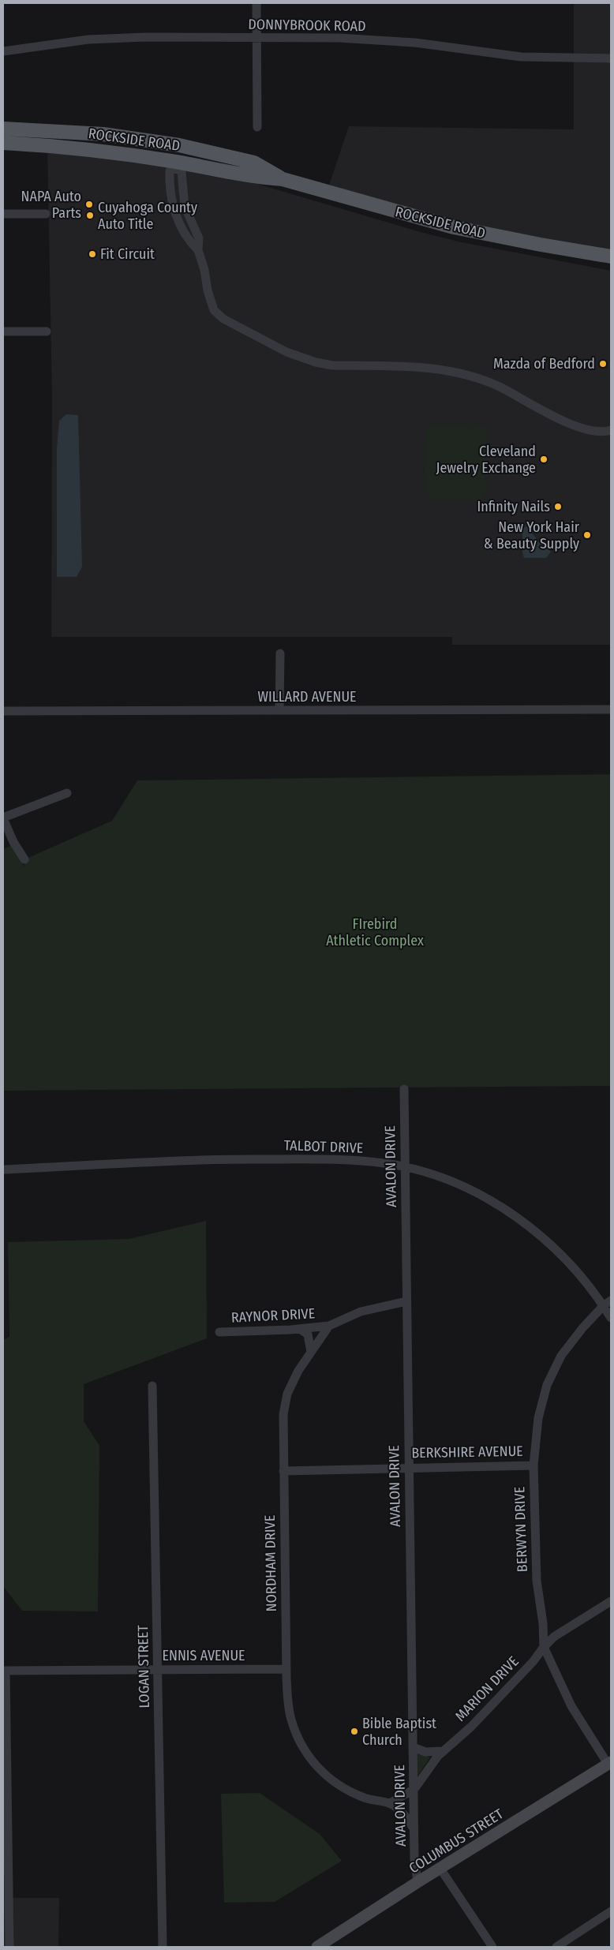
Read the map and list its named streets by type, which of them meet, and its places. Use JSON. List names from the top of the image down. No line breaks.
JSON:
{"streets":{"main road":["ROCKSIDE ROAD"],"street":["DONNYBROOK ROAD","WILLARD AVENUE","TALBOT DRIVE","AVALON DRIVE","RAYNOR DRIVE","BERKSHIRE AVENUE","BERWYN DRIVE","NORDHAM DRIVE","ENNIS AVENUE","LOGAN STREET","MARION DRIVE","COLUMBUS STREET"]},"crossings":[["TALBOT DRIVE","AVALON DRIVE"],["TALBOT DRIVE","BERWYN DRIVE"],["AVALON DRIVE","BERKSHIRE AVENUE"],["AVALON DRIVE","NORDHAM DRIVE"],["AVALON DRIVE","MARION DRIVE"],["AVALON DRIVE","COLUMBUS STREET"],["RAYNOR DRIVE","NORDHAM DRIVE"],["BERKSHIRE AVENUE","BERWYN DRIVE"],["BERKSHIRE AVENUE","NORDHAM DRIVE"],["BERWYN DRIVE","MARION DRIVE"],["BERWYN DRIVE","COLUMBUS STREET"],["NORDHAM DRIVE","ENNIS AVENUE"],["NORDHAM DRIVE","MARION DRIVE"],["ENNIS AVENUE","LOGAN STREET"]],"parks":["FIrebird Athletic Complex"],"places":["NAPA Auto Parts","Cuyahoga County Auto Title","Fit Circuit","Mazda of Bedford","Cleveland Jewelry Exchange","Infinity Nails","New York Hair & Beauty Supply","Bible Baptist Church"]}
